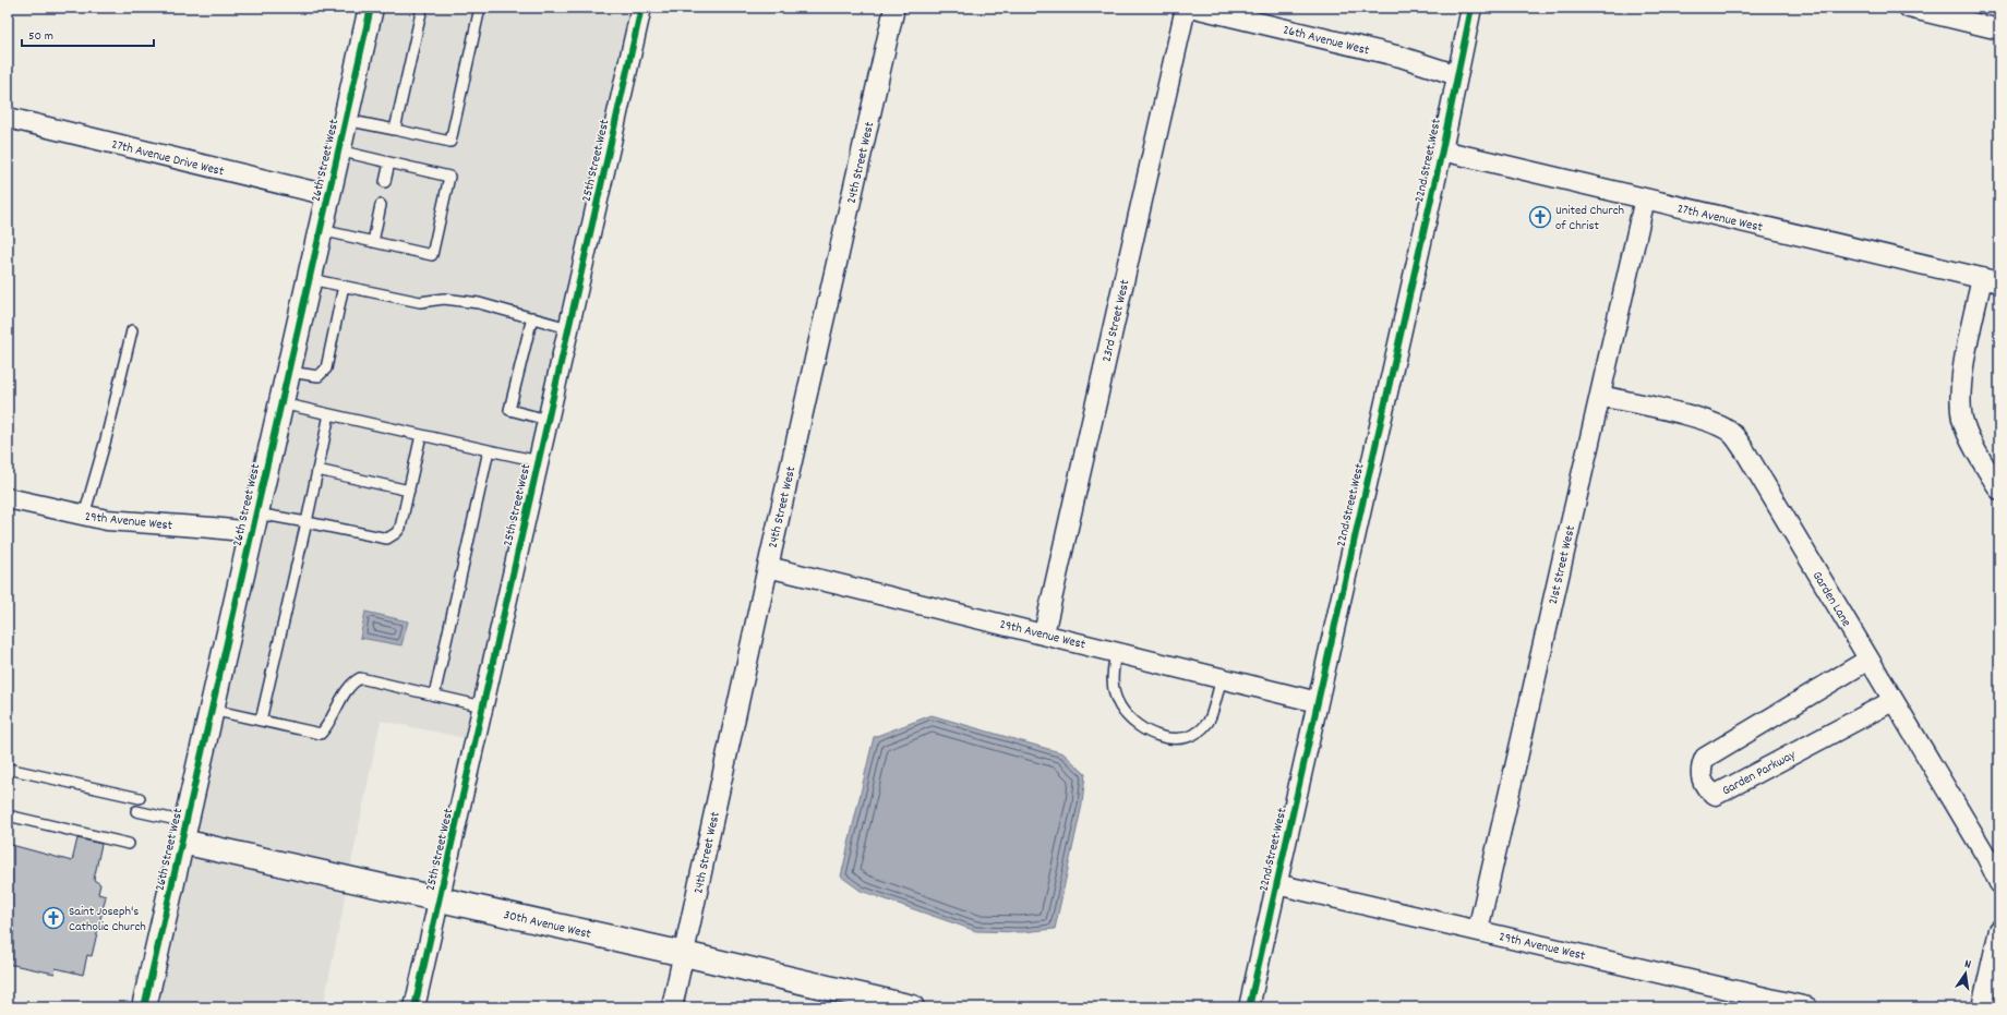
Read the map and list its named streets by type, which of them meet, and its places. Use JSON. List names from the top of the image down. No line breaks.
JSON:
{"streets":{"street":["26th Avenue West","27th Avenue Drive West","26th Street West","25th Street West","22nd Street West","24th Street West","27th Avenue West","23rd Street West","29th Avenue West","21st Street West","Garden Lane","Garden Parkway","30th Avenue West"]},"crossings":[["26th Avenue West","22nd Street West"],["27th Avenue Drive West","26th Street West"],["26th Street West","29th Avenue West"],["26th Street West","30th Avenue West"],["25th Street West","30th Avenue West"],["22nd Street West","27th Avenue West"],["22nd Street West","29th Avenue West"],["24th Street West","29th Avenue West"],["24th Street West","30th Avenue West"],["27th Avenue West","21st Street West"],["23rd Street West","29th Avenue West"],["29th Avenue West","21st Street West"],["21st Street West","Garden Lane"],["Garden Lane","Garden Parkway"]],"places":{"church":["United Church of Christ","Saint Joseph's Catholic Church"]},"scale_bar":"50 m","north":"top"}
